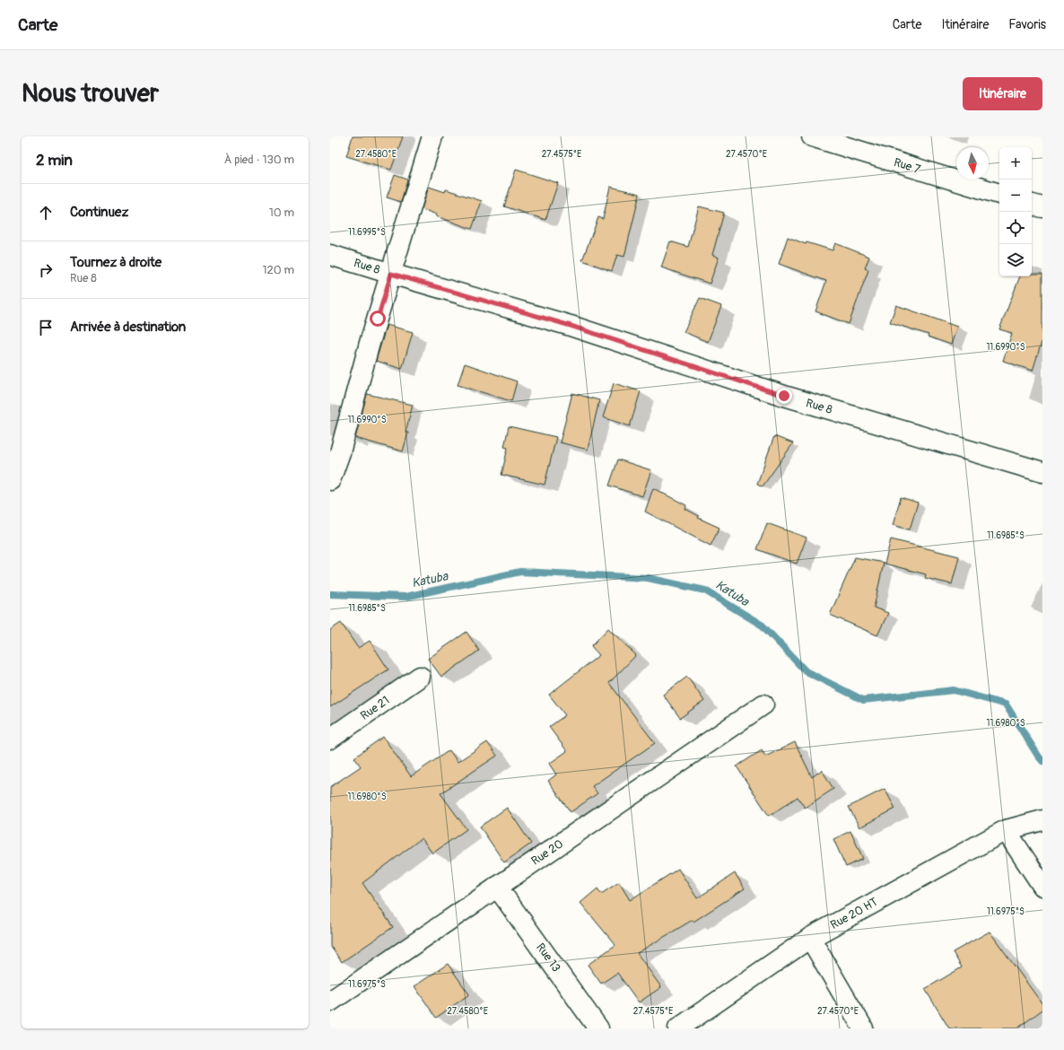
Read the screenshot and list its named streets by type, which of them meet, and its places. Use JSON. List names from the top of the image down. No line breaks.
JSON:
{"streets":{"street":["Rue 7","Rue 8","Rue 21","Rue 20","Rue 20 HT","Rue 13"]},"crossings":[["Rue 20","Rue 13"]],"water":["Katuba"],"north":"bottom","page":{"header":"Carte","nav":["Carte","Itinéraire","Favoris"],"buttons":"Itinéraire","title":"Nous trouver","heading":["2 min","À pied · 130 m"],"map_buttons":["+","−"],"list":[["Continuez","10 m"],["Tournez à droite","Rue 8","120 m"],"Arrivée à destination"]},"coordinates":["27.4580°E","27.4575°E","27.4570°E","11.6995°S","11.6990°S","11.6985°S","11.6980°S","11.6975°S"]}
